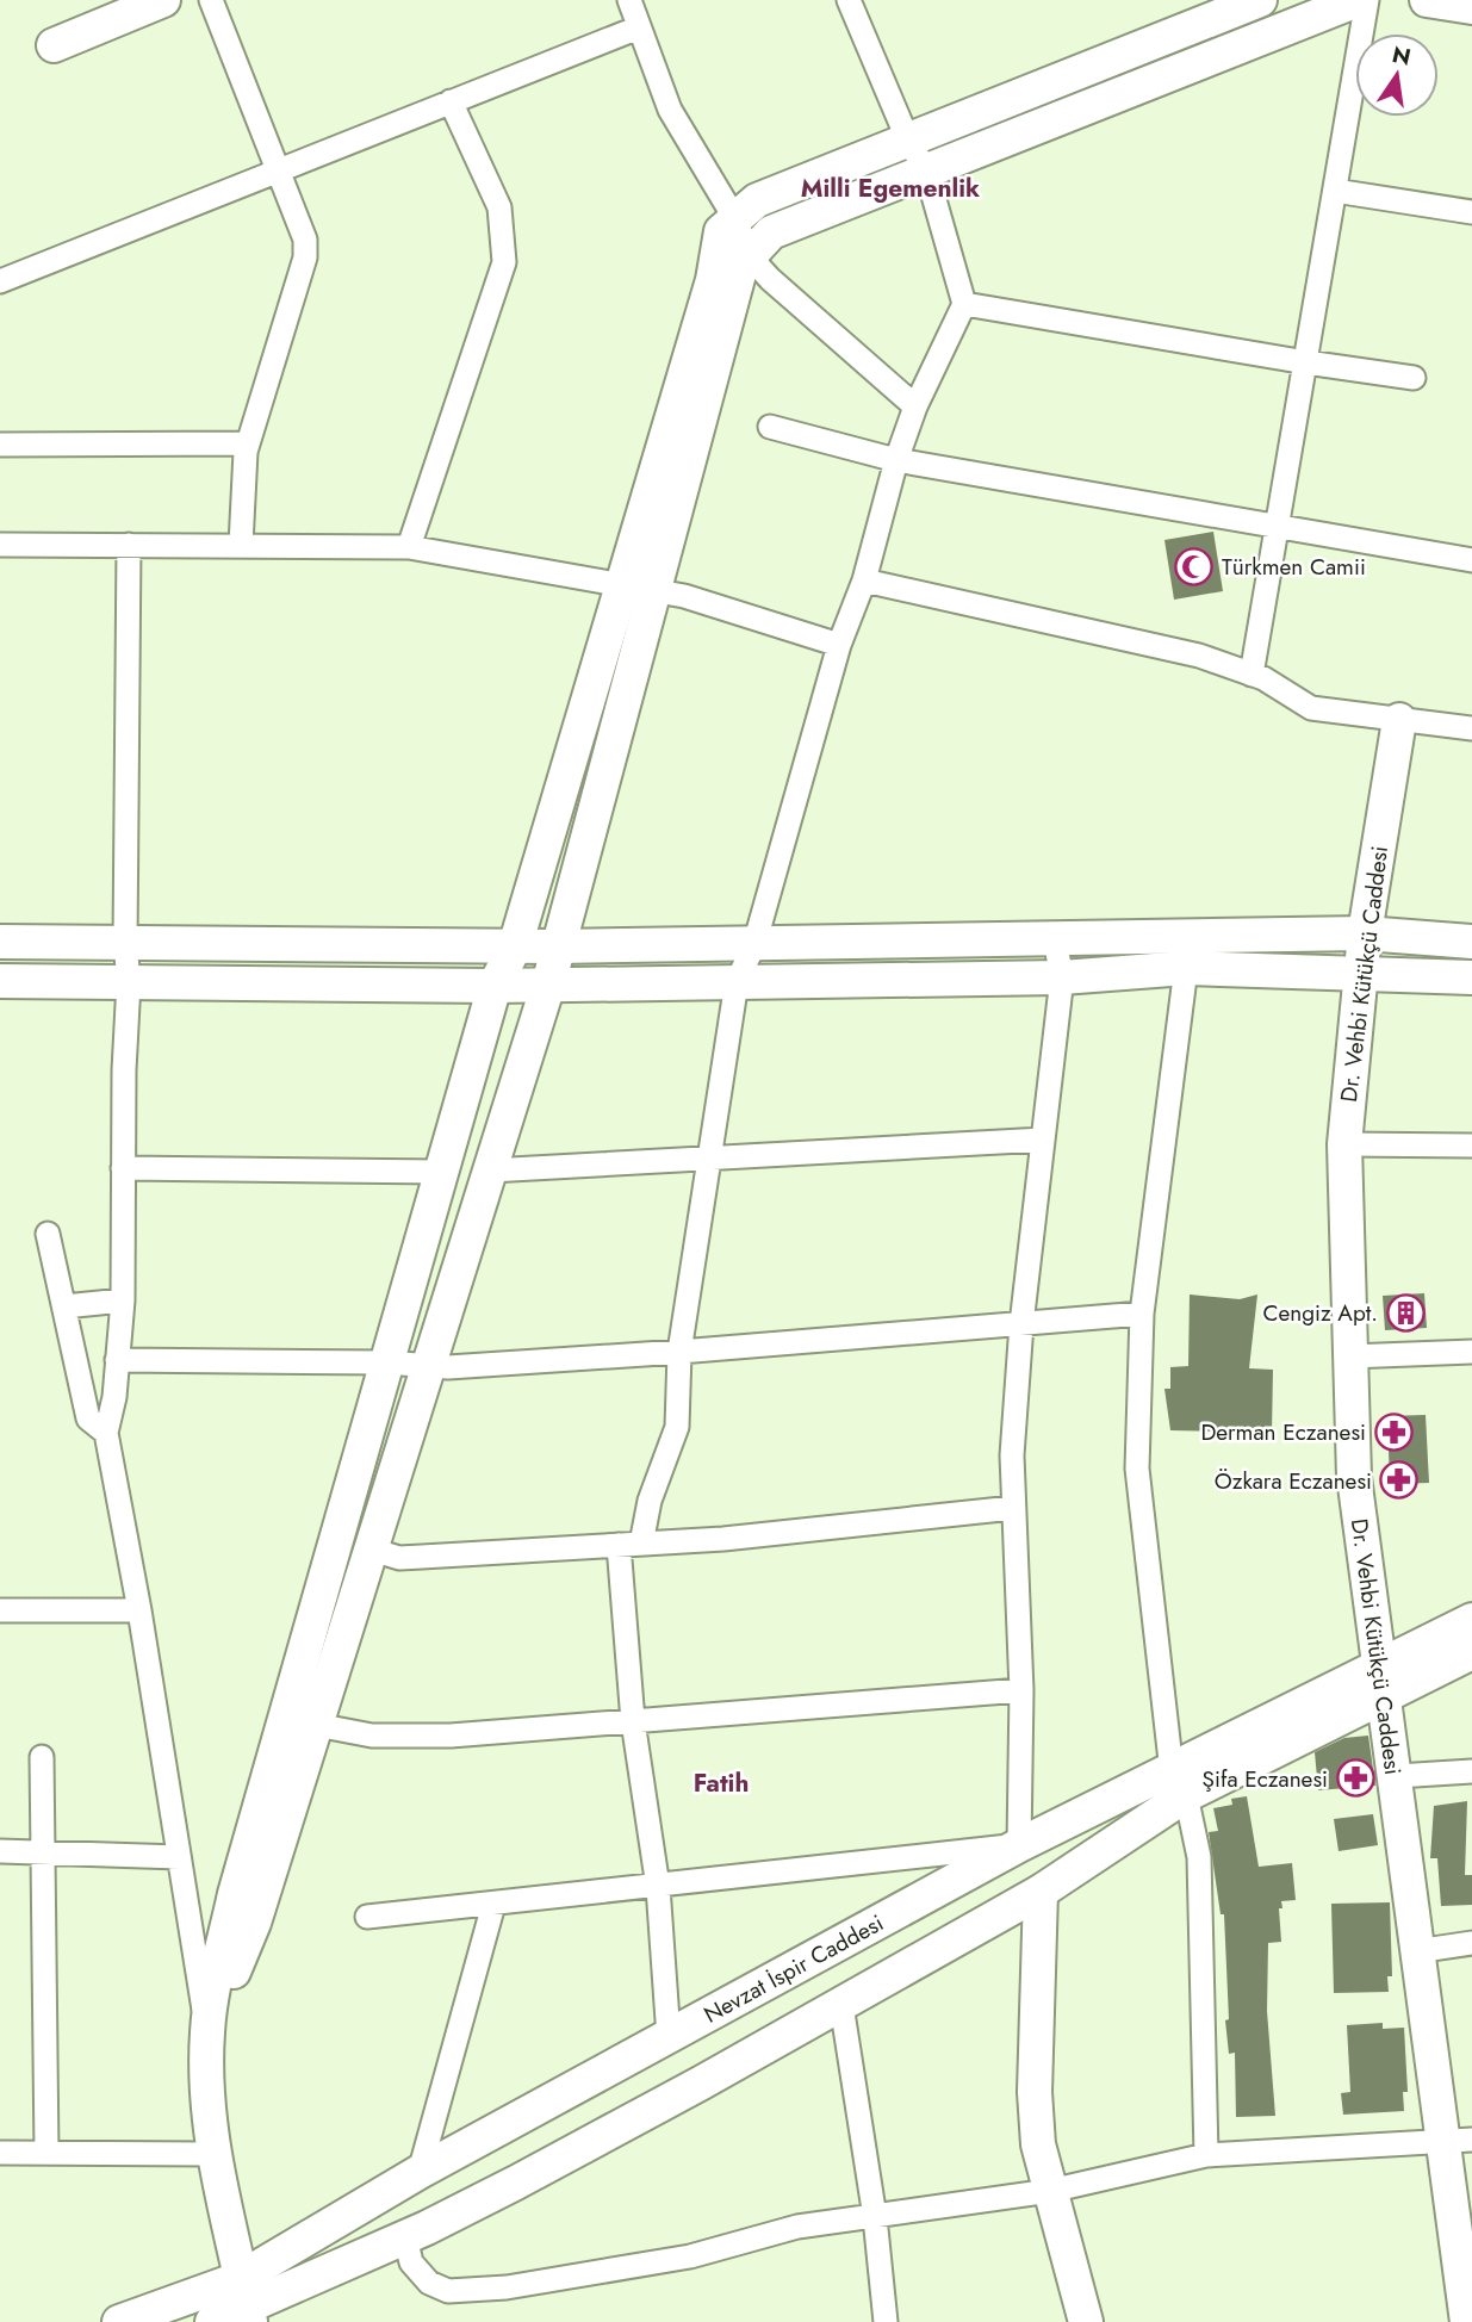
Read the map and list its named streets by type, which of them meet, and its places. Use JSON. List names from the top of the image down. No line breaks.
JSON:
{"streets":{"main road":["Dr. Vehbi Kütükçü Caddesi","Nevzat İspir Caddesi"]},"crossings":[["Dr. Vehbi Kütükçü Caddesi","Nevzat İspir Caddesi"]],"districts":["Milli Egemenlik","Fatih"],"places":{"mosque":["Türkmen Camii"],"building":["Cengiz Apt."],"pharmacy":["Derman Eczanesi","Özkara Eczanesi","Şifa Eczanesi"]},"north":"top"}
